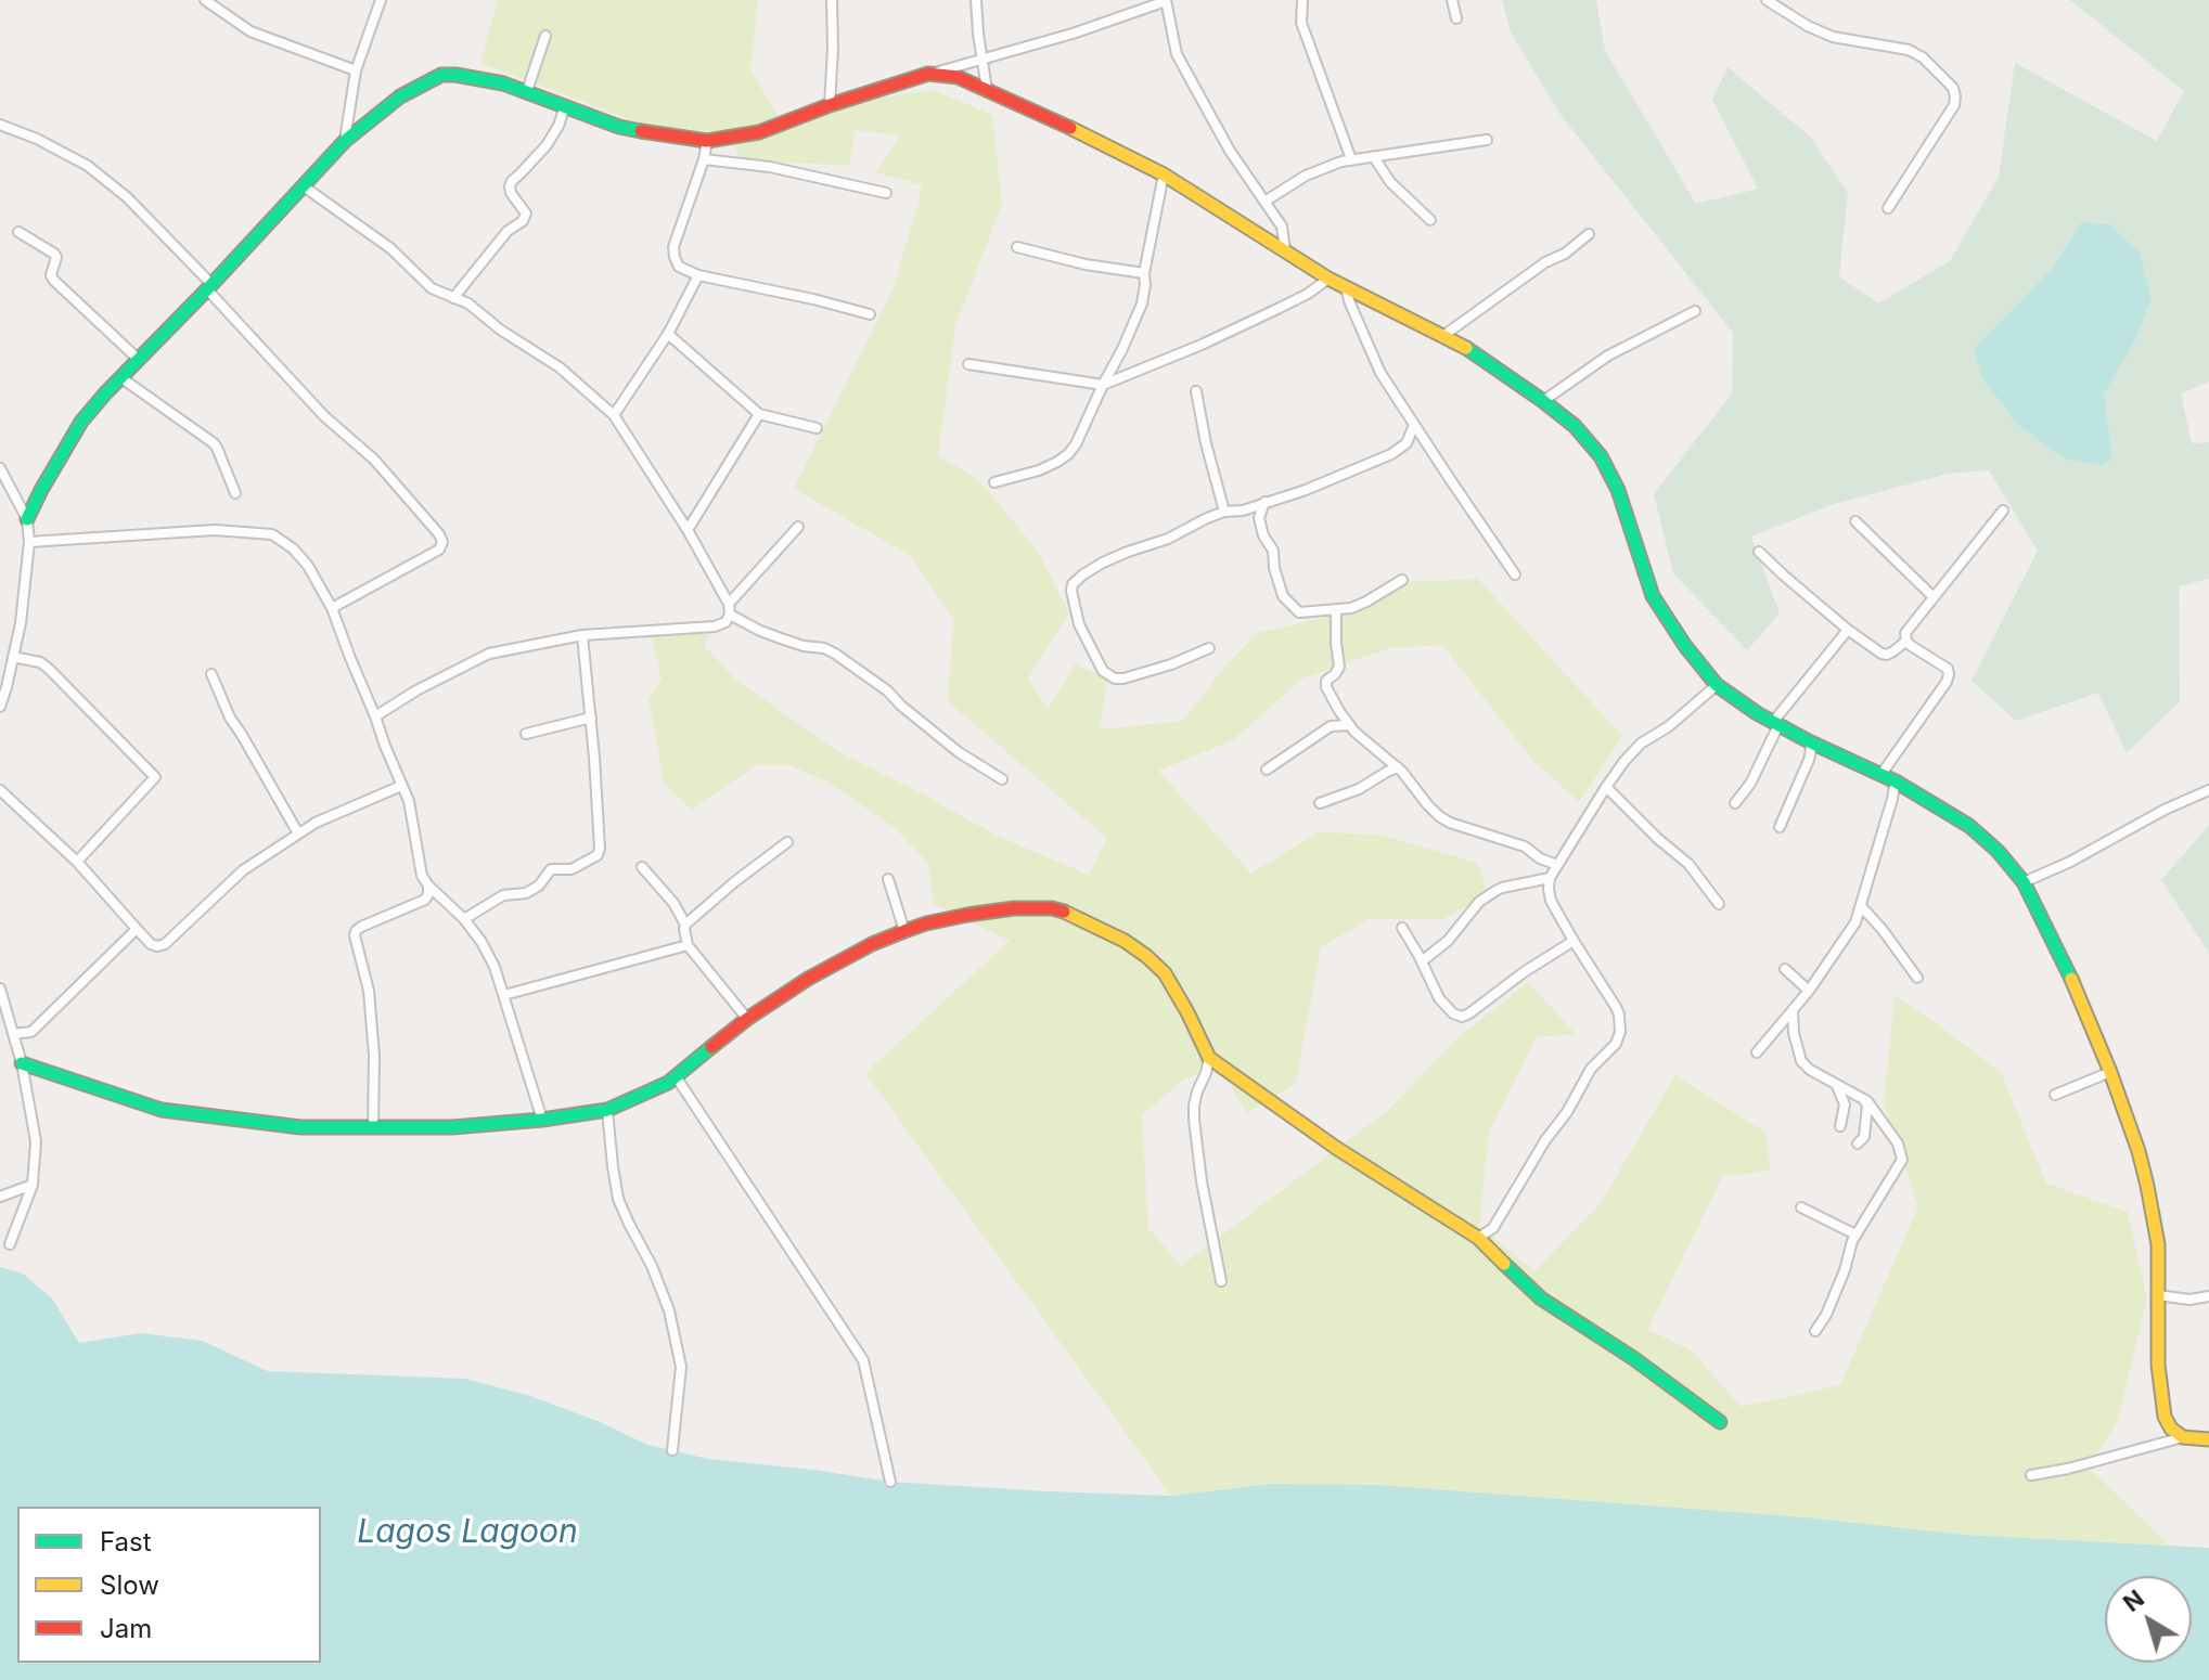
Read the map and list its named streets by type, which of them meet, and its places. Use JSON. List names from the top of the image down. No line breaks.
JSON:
{"water":["Lagos Lagoon"],"legend":["Fast","Slow","Jam"],"north":"top left"}
